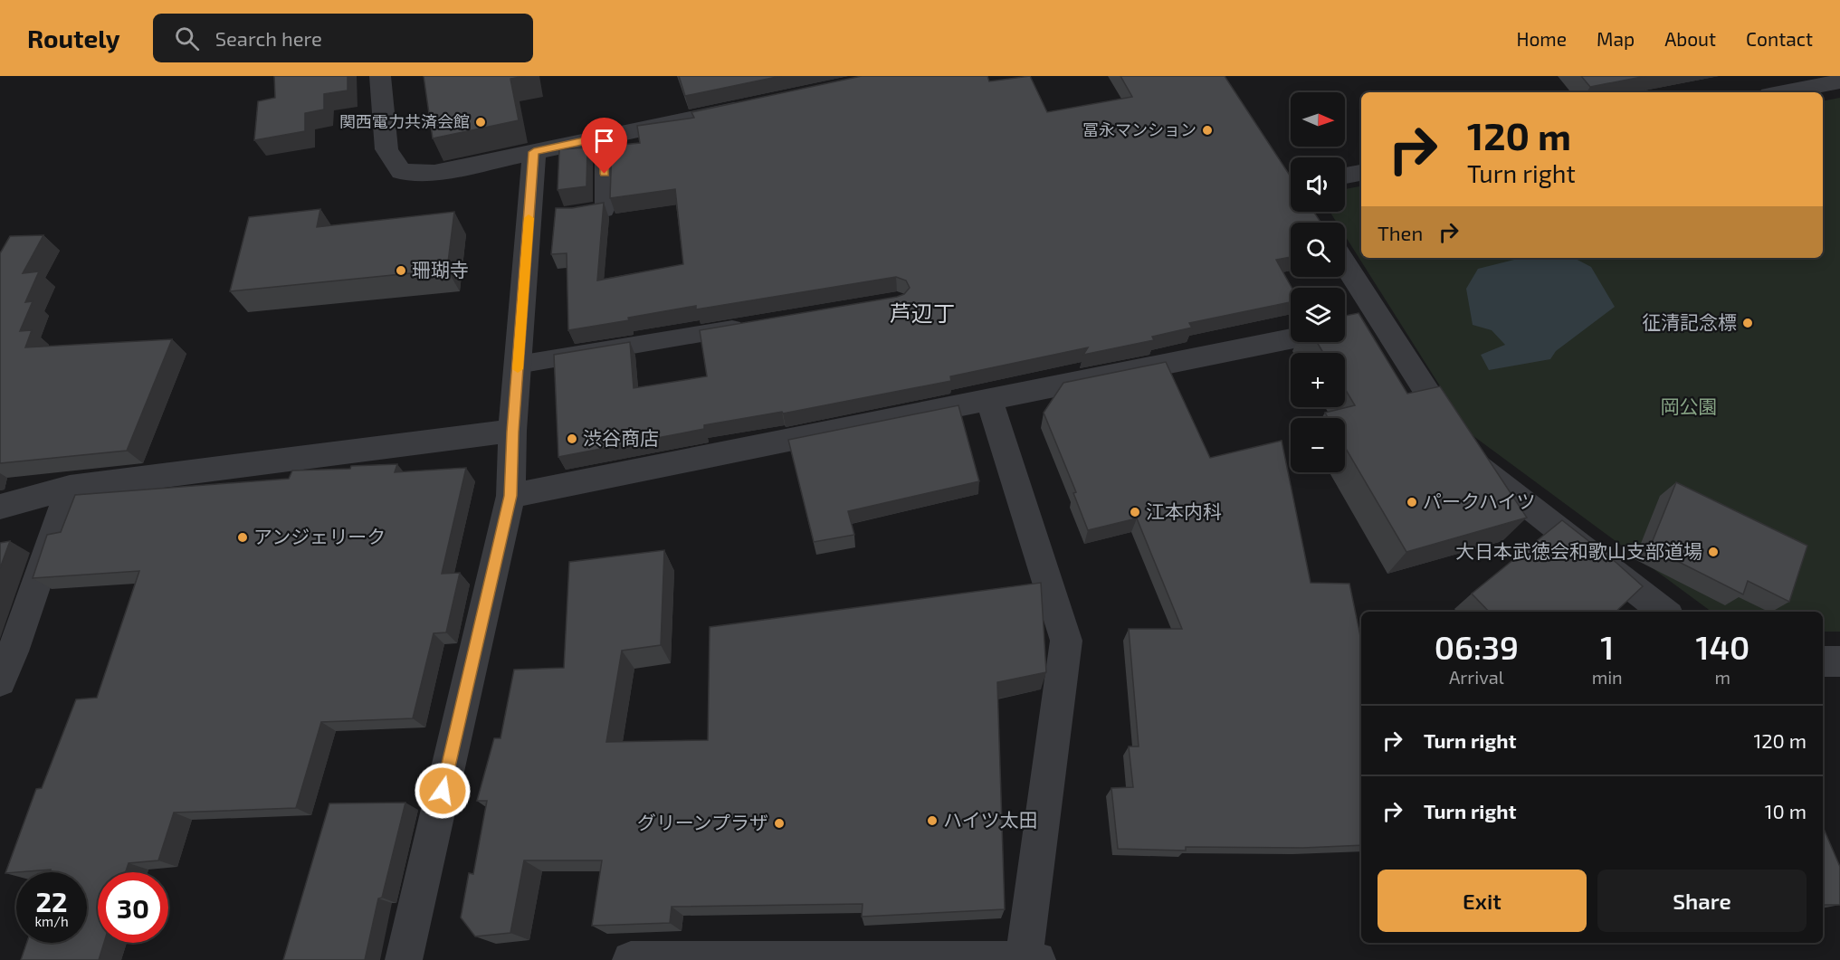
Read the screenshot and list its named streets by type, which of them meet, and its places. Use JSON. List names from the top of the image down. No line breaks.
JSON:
{"districts":["芦辺丁"],"parks":["岡公園"],"places":["関西電力共済会館","冨永マンション","珊瑚寺","征清記念標","渋谷商店","パークハイツ","江本内科","アンジェリーク","大日本武徳会和歌山支部道場","ハイツ太田","グリーンプラザ"],"north":"right","page":{"header":"Routely","search":"Search here","nav":["Home","Map","About","Contact"],"map_buttons":["+","−"],"turn":["120 m","Turn right"],"then":"Then","eta":["06:39","Arrival","1","min","140","m"],"list":[{"name":"Turn right","value":"120 m"},{"name":"Turn right","value":"10 m"}],"buttons":["Exit","Share"],"speed":"22 km/h","limit":"30"}}
